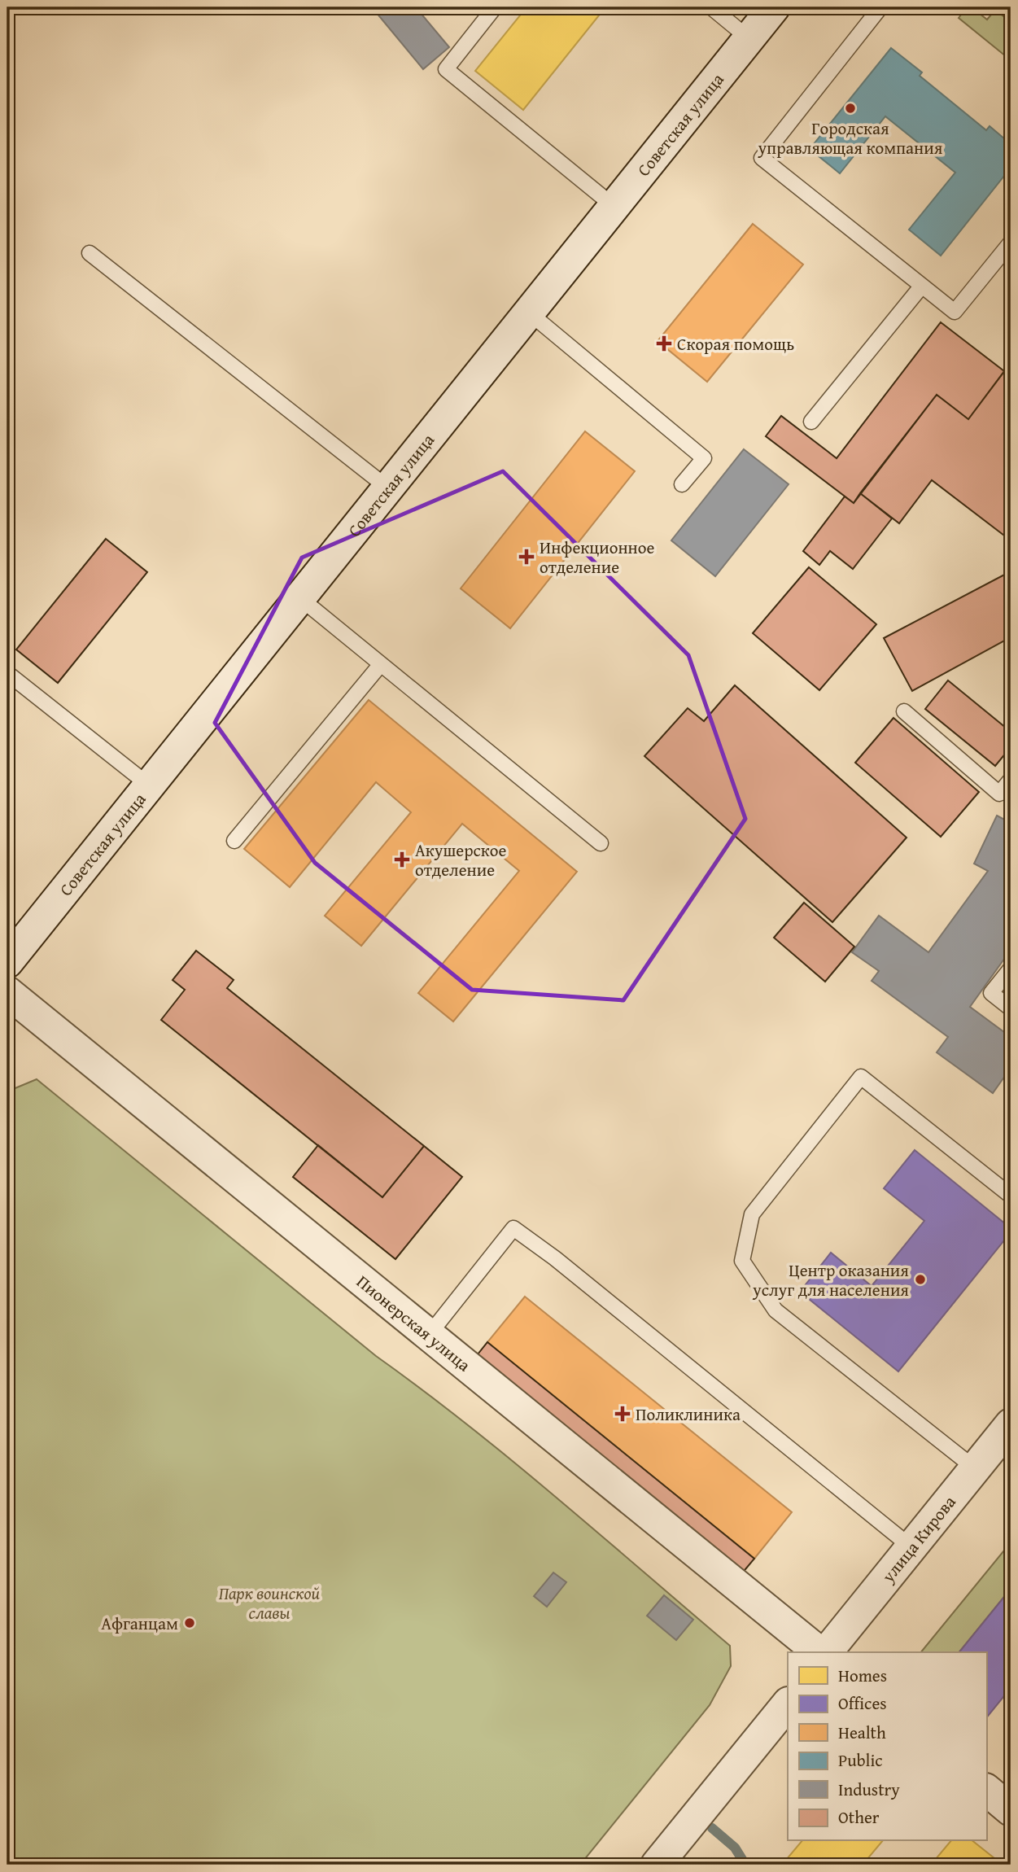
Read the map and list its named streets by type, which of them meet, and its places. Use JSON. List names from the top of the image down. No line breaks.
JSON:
{"streets":{"street":["Советская улица","Пионерская улица","улица Кирова"]},"parks":["Парк воинской славы"],"places":{"other":["Городская управляющая компания","Центр оказания услуг для населения","Афганцам"],"health":["Скорая помощь","Инфекционное отделение","Акушерское отделение","Поликлиника"]},"legend":["Homes","Offices","Health","Public","Industry","Other"]}
